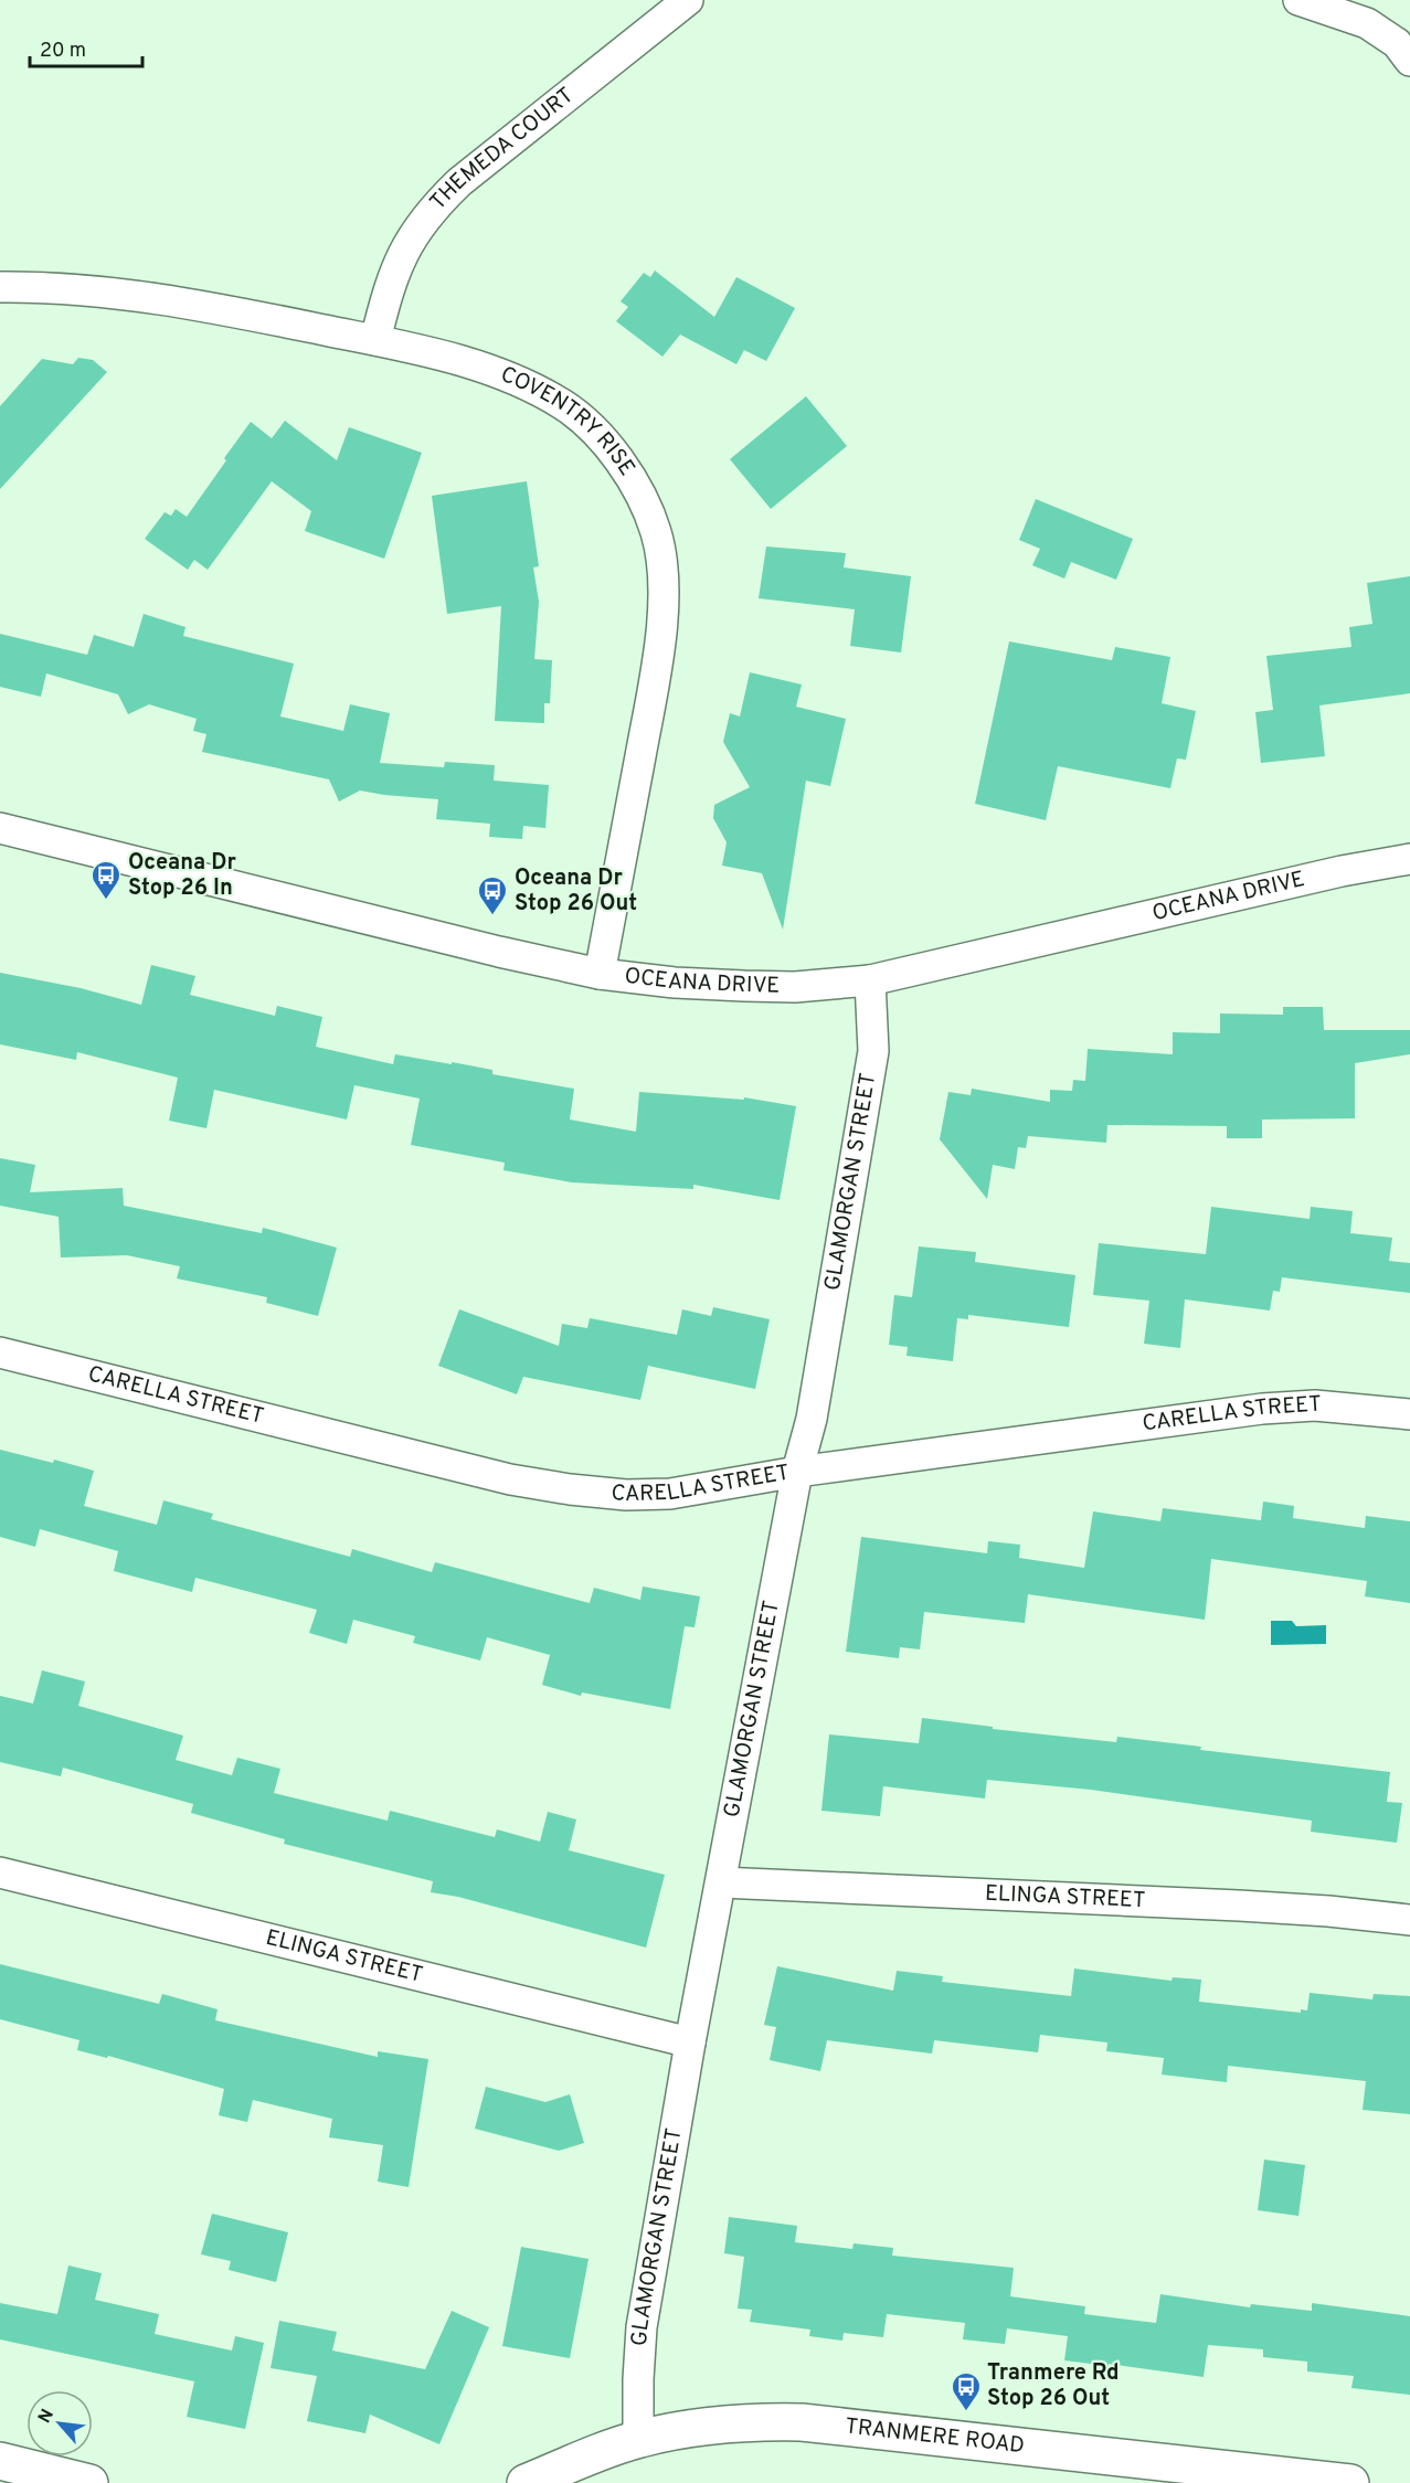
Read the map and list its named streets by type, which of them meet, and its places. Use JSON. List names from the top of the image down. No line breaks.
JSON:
{"streets":{"street":["THEMEDA COURT","COVENTRY RISE","OCEANA DRIVE","GLAMORGAN STREET","CARELLA STREET","ELINGA STREET","TRANMERE ROAD"]},"crossings":[["THEMEDA COURT","COVENTRY RISE"],["COVENTRY RISE","OCEANA DRIVE"],["OCEANA DRIVE","GLAMORGAN STREET"],["GLAMORGAN STREET","CARELLA STREET"],["GLAMORGAN STREET","ELINGA STREET"],["GLAMORGAN STREET","TRANMERE ROAD"]],"places":{"bus stop":["Oceana Dr Stop 26 In","Oceana Dr Stop 26 Out","Tranmere Rd Stop 26 Out"]},"scale_bar":"20 m","north":"top left"}
